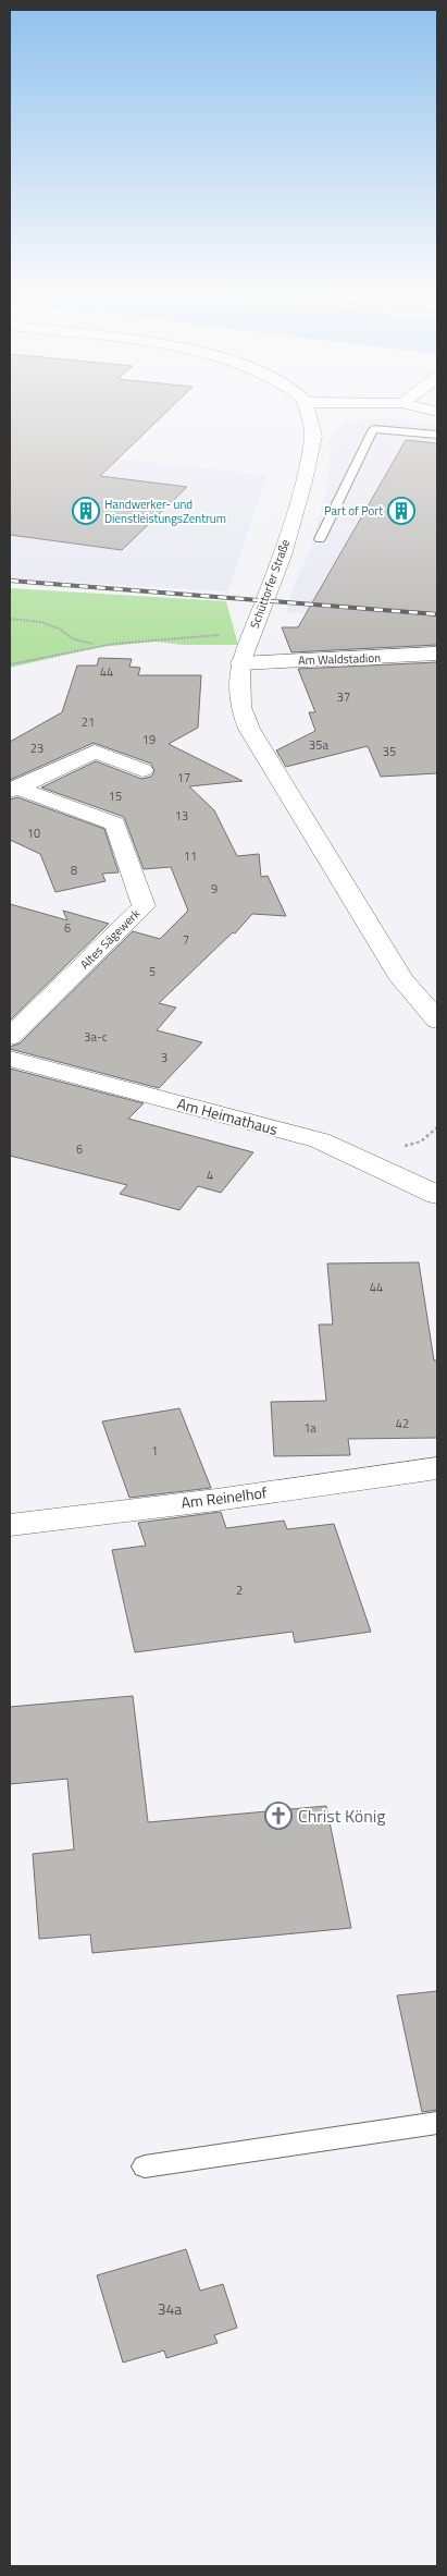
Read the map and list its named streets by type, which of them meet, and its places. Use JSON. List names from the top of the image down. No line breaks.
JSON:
{"streets":{"main road":["Schüttorfer Straße","Am Waldstadion","Altes Sägewerk","Am Heimathaus","Am Reinelhof"]},"crossings":[["Schüttorfer Straße","Am Waldstadion"]],"places":{"building":["Handwerker- und DienstleistungsZentrum","Part of Port"],"church":["Christ König"]},"house_numbers":["44","37","21","19","35a","23","35","17","15","13","10","11","8","9","6","7","5","3a-c","3","6","4","44","42","1a","1","2","34a"]}
